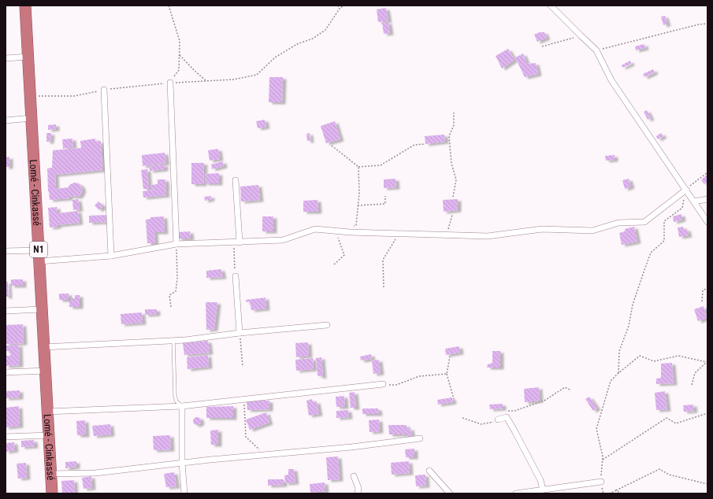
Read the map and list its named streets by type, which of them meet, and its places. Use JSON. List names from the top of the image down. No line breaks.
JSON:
{"streets":{"highway":["Lomé - Cinkassé","N1"]}}
